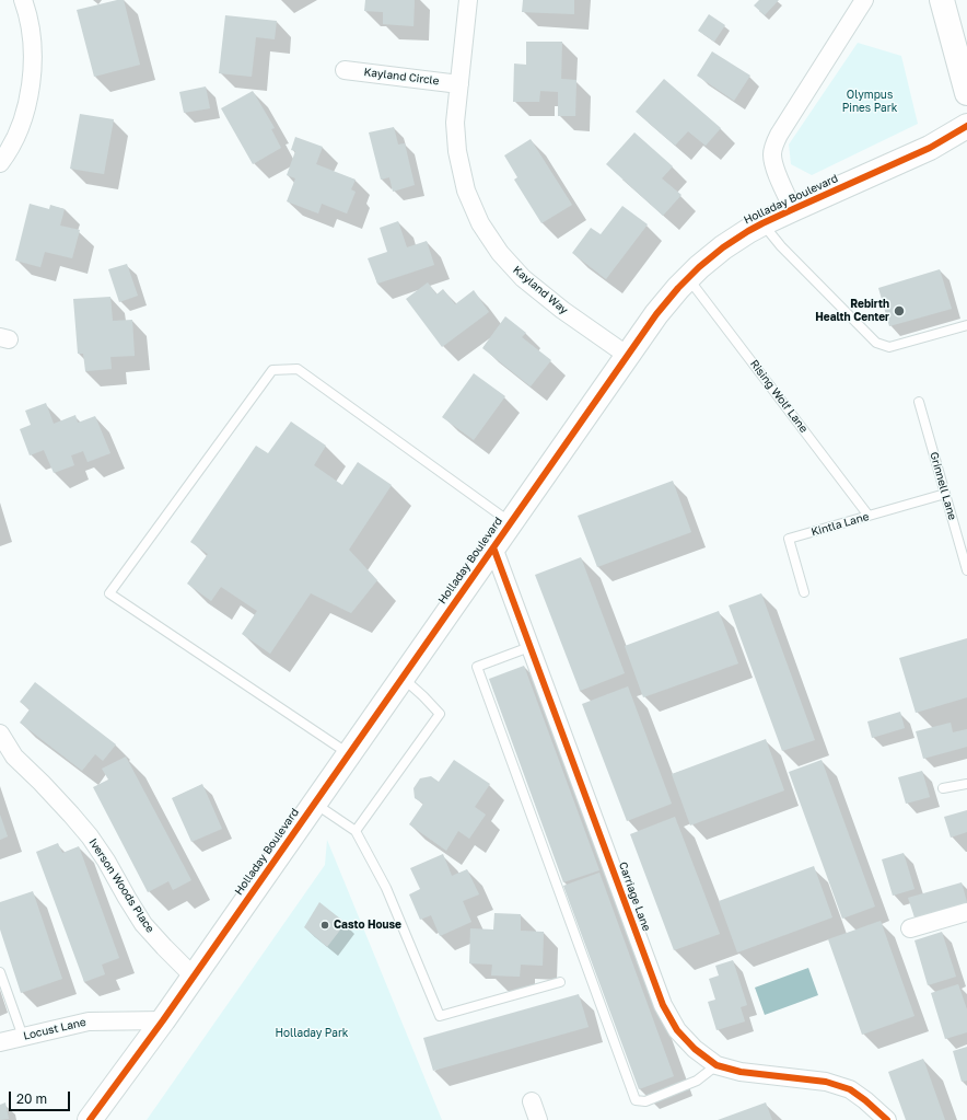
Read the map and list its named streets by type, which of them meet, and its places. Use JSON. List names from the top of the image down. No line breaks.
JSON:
{"streets":{"street":["Kayland Circle","Holladay Boulevard","Kayland Way","Iverson Woods Place","Carriage Lane","Locust Lane"],"lane":["Rising Wolf Lane","Grinnell Lane","Kintla Lane"]},"crossings":[["Kayland Circle","Kayland Way"],["Holladay Boulevard","Kayland Way"],["Holladay Boulevard","Rising Wolf Lane"],["Holladay Boulevard","Iverson Woods Place"],["Holladay Boulevard","Carriage Lane"],["Holladay Boulevard","Locust Lane"],["Rising Wolf Lane","Kintla Lane"],["Grinnell Lane","Kintla Lane"]],"parks":["Olympus Pines Park","Holladay Park"],"places":["Rebirth Health Center","Casto House"],"scale_bar":"20 m"}
